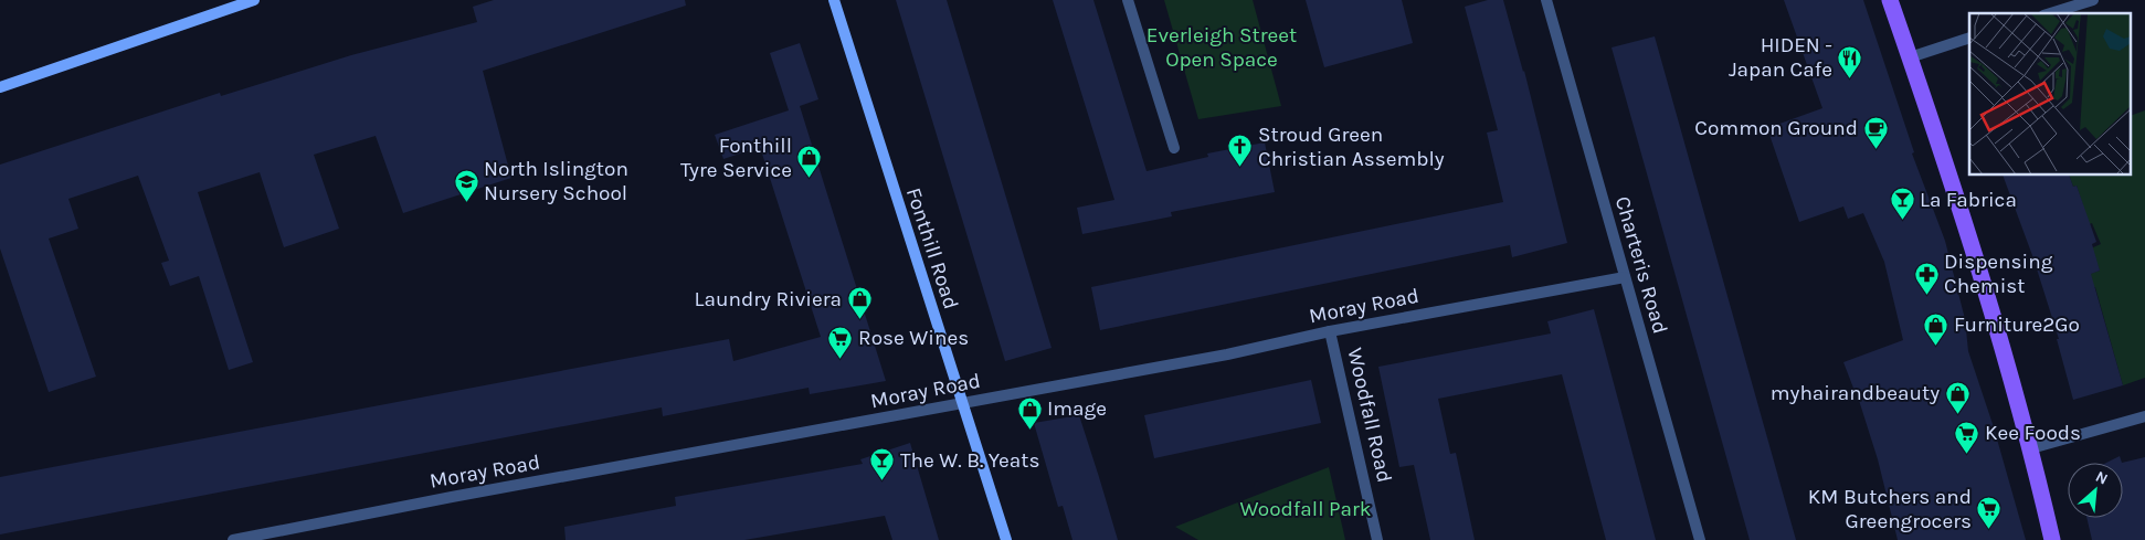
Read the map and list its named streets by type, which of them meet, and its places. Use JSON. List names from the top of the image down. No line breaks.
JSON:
{"streets":{"street":["Fonthill Road","Charteris Road","Moray Road","Woodfall Road"]},"crossings":[["Fonthill Road","Moray Road"],["Charteris Road","Moray Road"],["Moray Road","Woodfall Road"]],"parks":["Everleigh Street Open Space","Woodfall Park"],"places":{"restaurant":["HIDEN - Japan Cafe"],"cafe":["Common Ground"],"church":["Stroud Green Christian Assembly"],"shop":["Fonthill Tyre Service","Laundry Riviera","Furniture2Go","myhairandbeauty","Image"],"school or university":["North Islington Nursery School"],"bar":["La Fabrica","The W. B. Yeats"],"pharmacy":["Dispensing Chemist"],"supermarket":["Rose Wines","Kee Foods","KM Butchers and Greengrocers"]},"north":"top right"}
